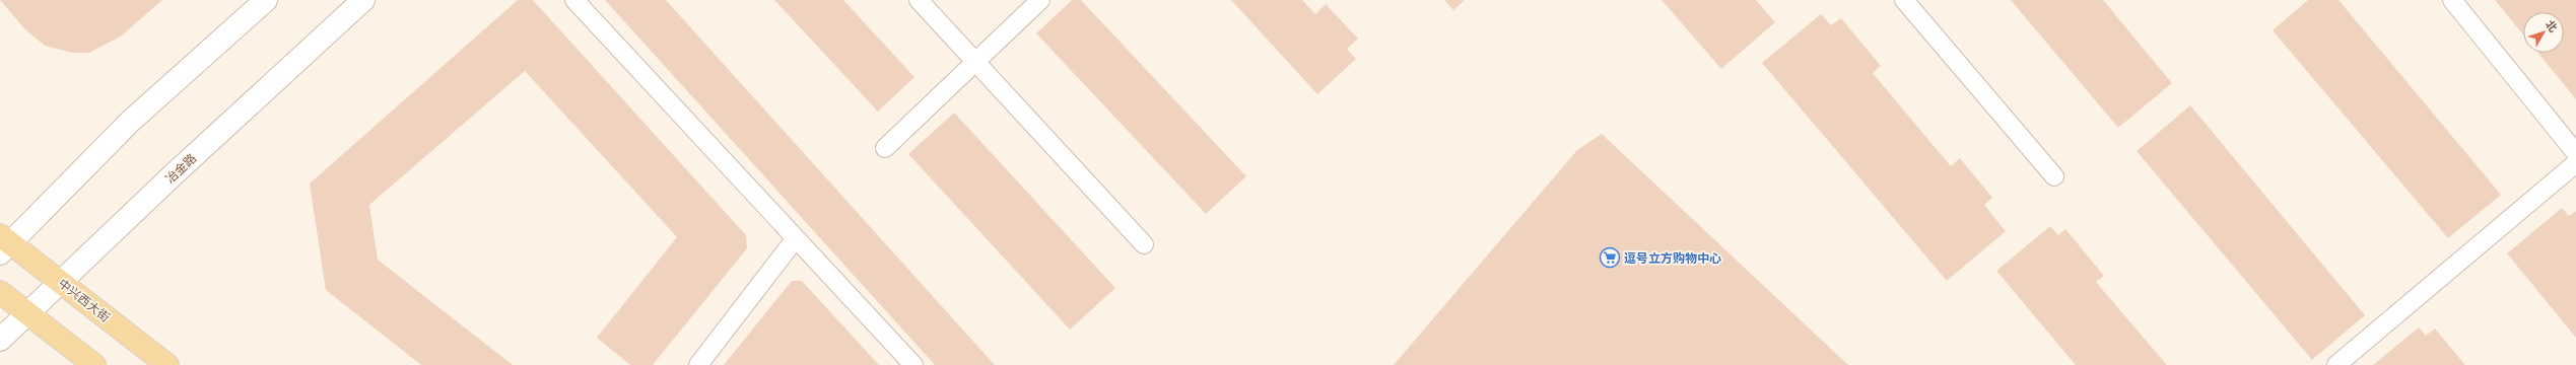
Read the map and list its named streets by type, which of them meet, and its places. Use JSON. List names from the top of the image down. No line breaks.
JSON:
{"streets":{"main road":["中兴西大街"],"street":["冶金路"]},"crossings":[["冶金路","中兴西大街"]],"places":{"supermarket":["逗号立方购物中心"]},"north":"top right"}
